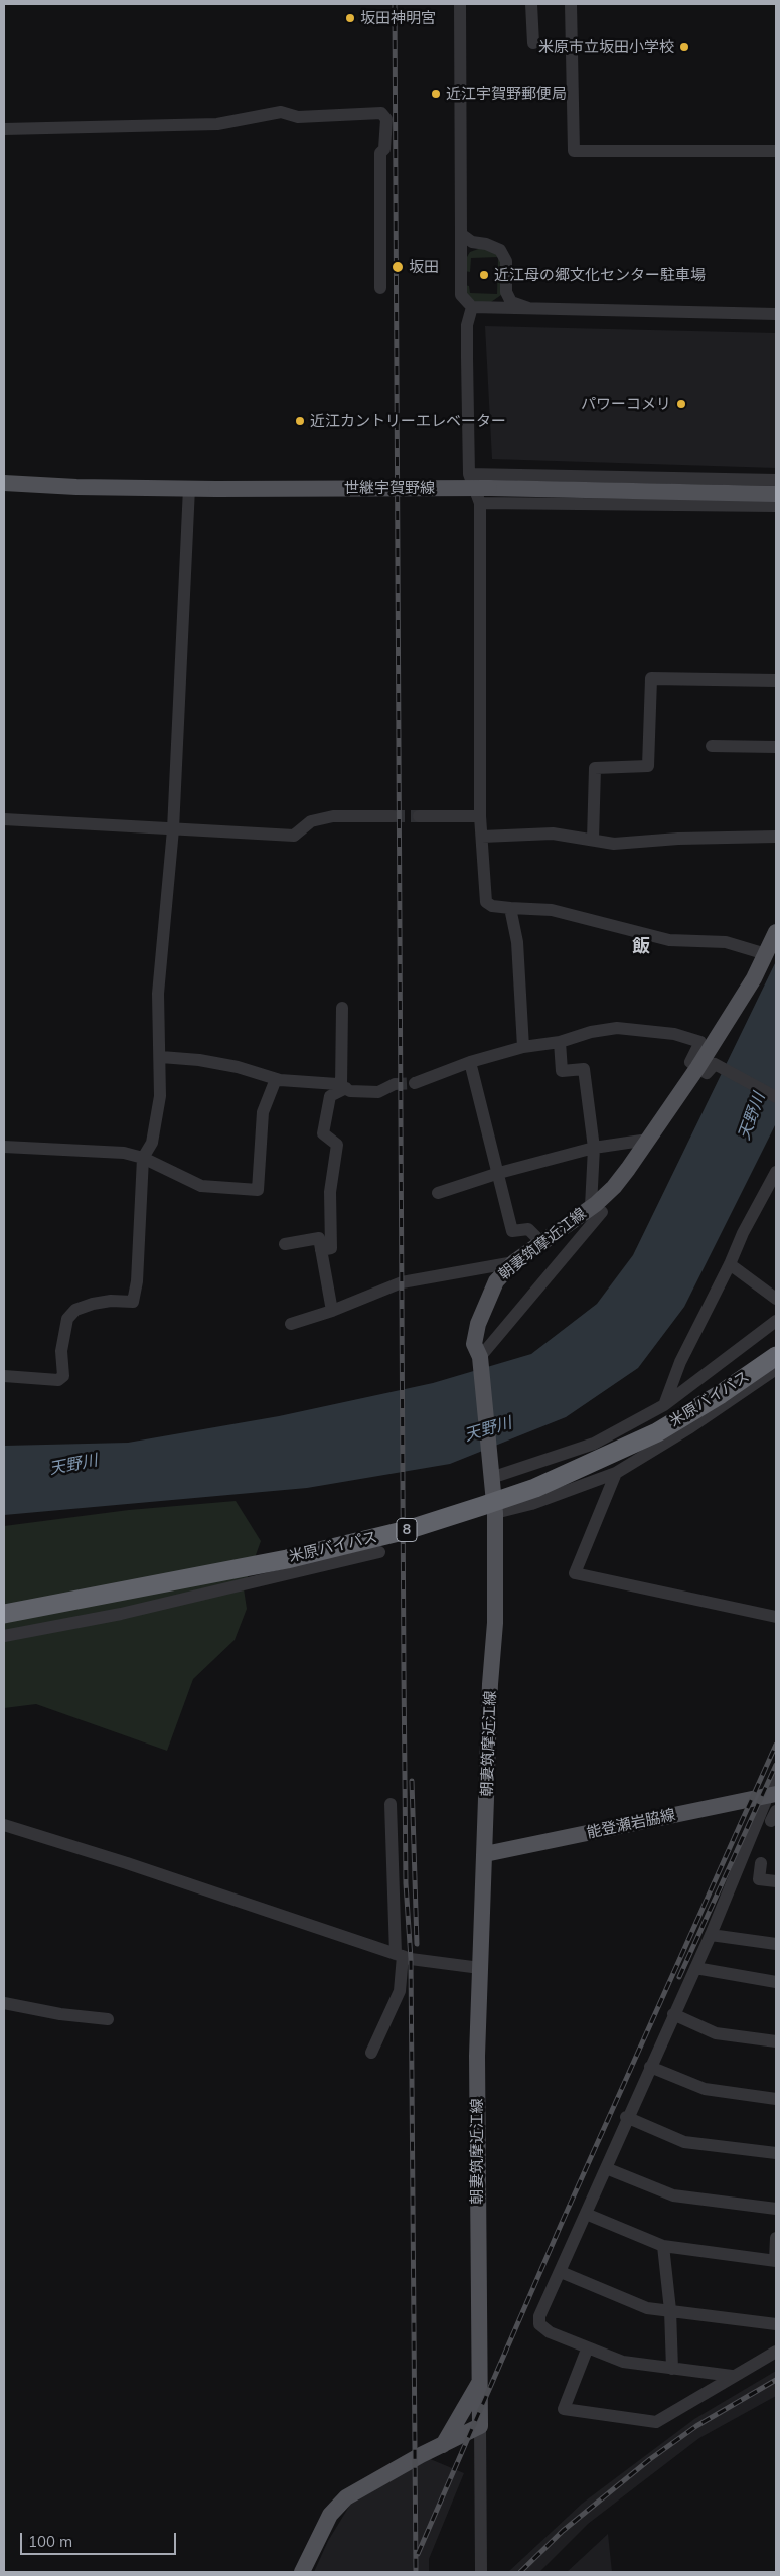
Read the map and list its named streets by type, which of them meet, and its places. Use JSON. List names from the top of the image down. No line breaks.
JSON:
{"streets":{"highway":["米原バイパス","8"],"main road":["世継宇賀野線","朝妻筑摩近江線","能登瀬岩脇線"]},"crossings":[["朝妻筑摩近江線","能登瀬岩脇線"]],"districts":["飯"],"water":["天野川"],"places":["坂田神明宮","米原市立坂田小学校","近江宇賀野郵便局","坂田","近江母の郷文化センター駐車場","パワーコメリ","近江カントリーエレベーター"],"scale_bar":"100 m"}
